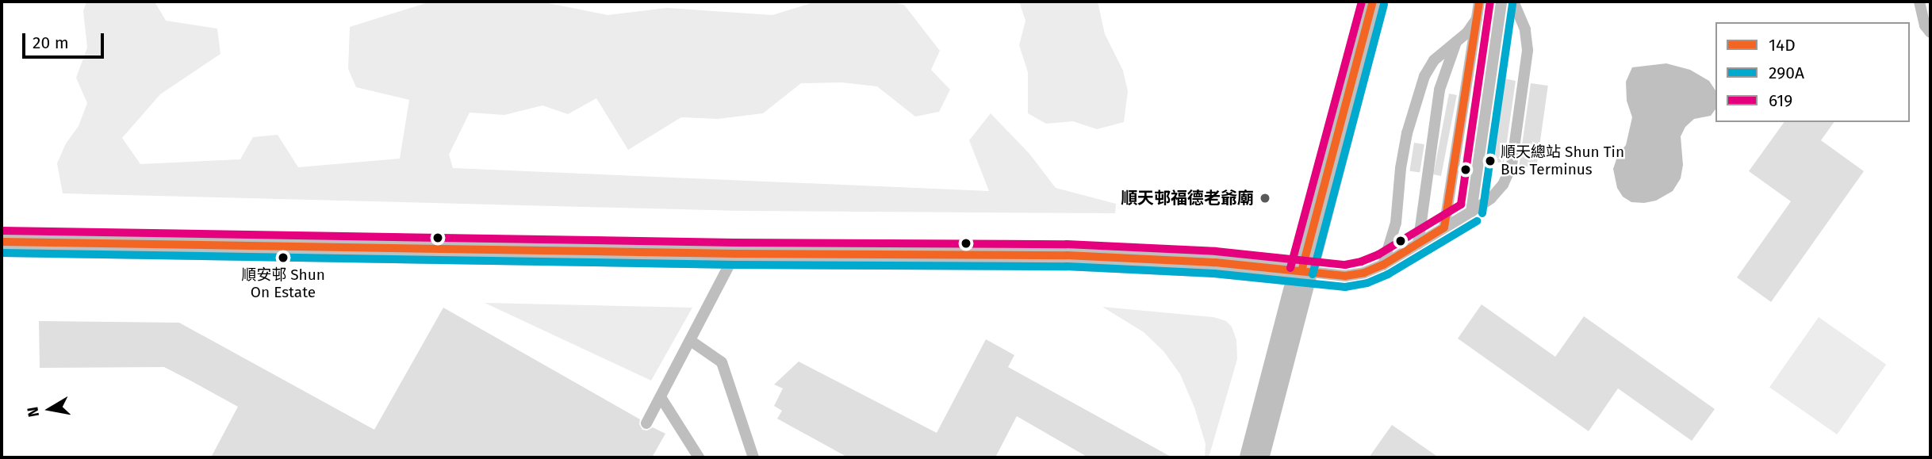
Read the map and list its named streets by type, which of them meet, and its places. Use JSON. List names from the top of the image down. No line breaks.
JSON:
{"places":["順天總站 Shun Tin Bus Terminus","順天邨福德老爺廟","順安邨 Shun On Estate"],"lines":["transit line 14D","transit line 619","transit line 290A"],"legend":["14D","290A","619"],"scale_bar":"20 m","north":"left"}
